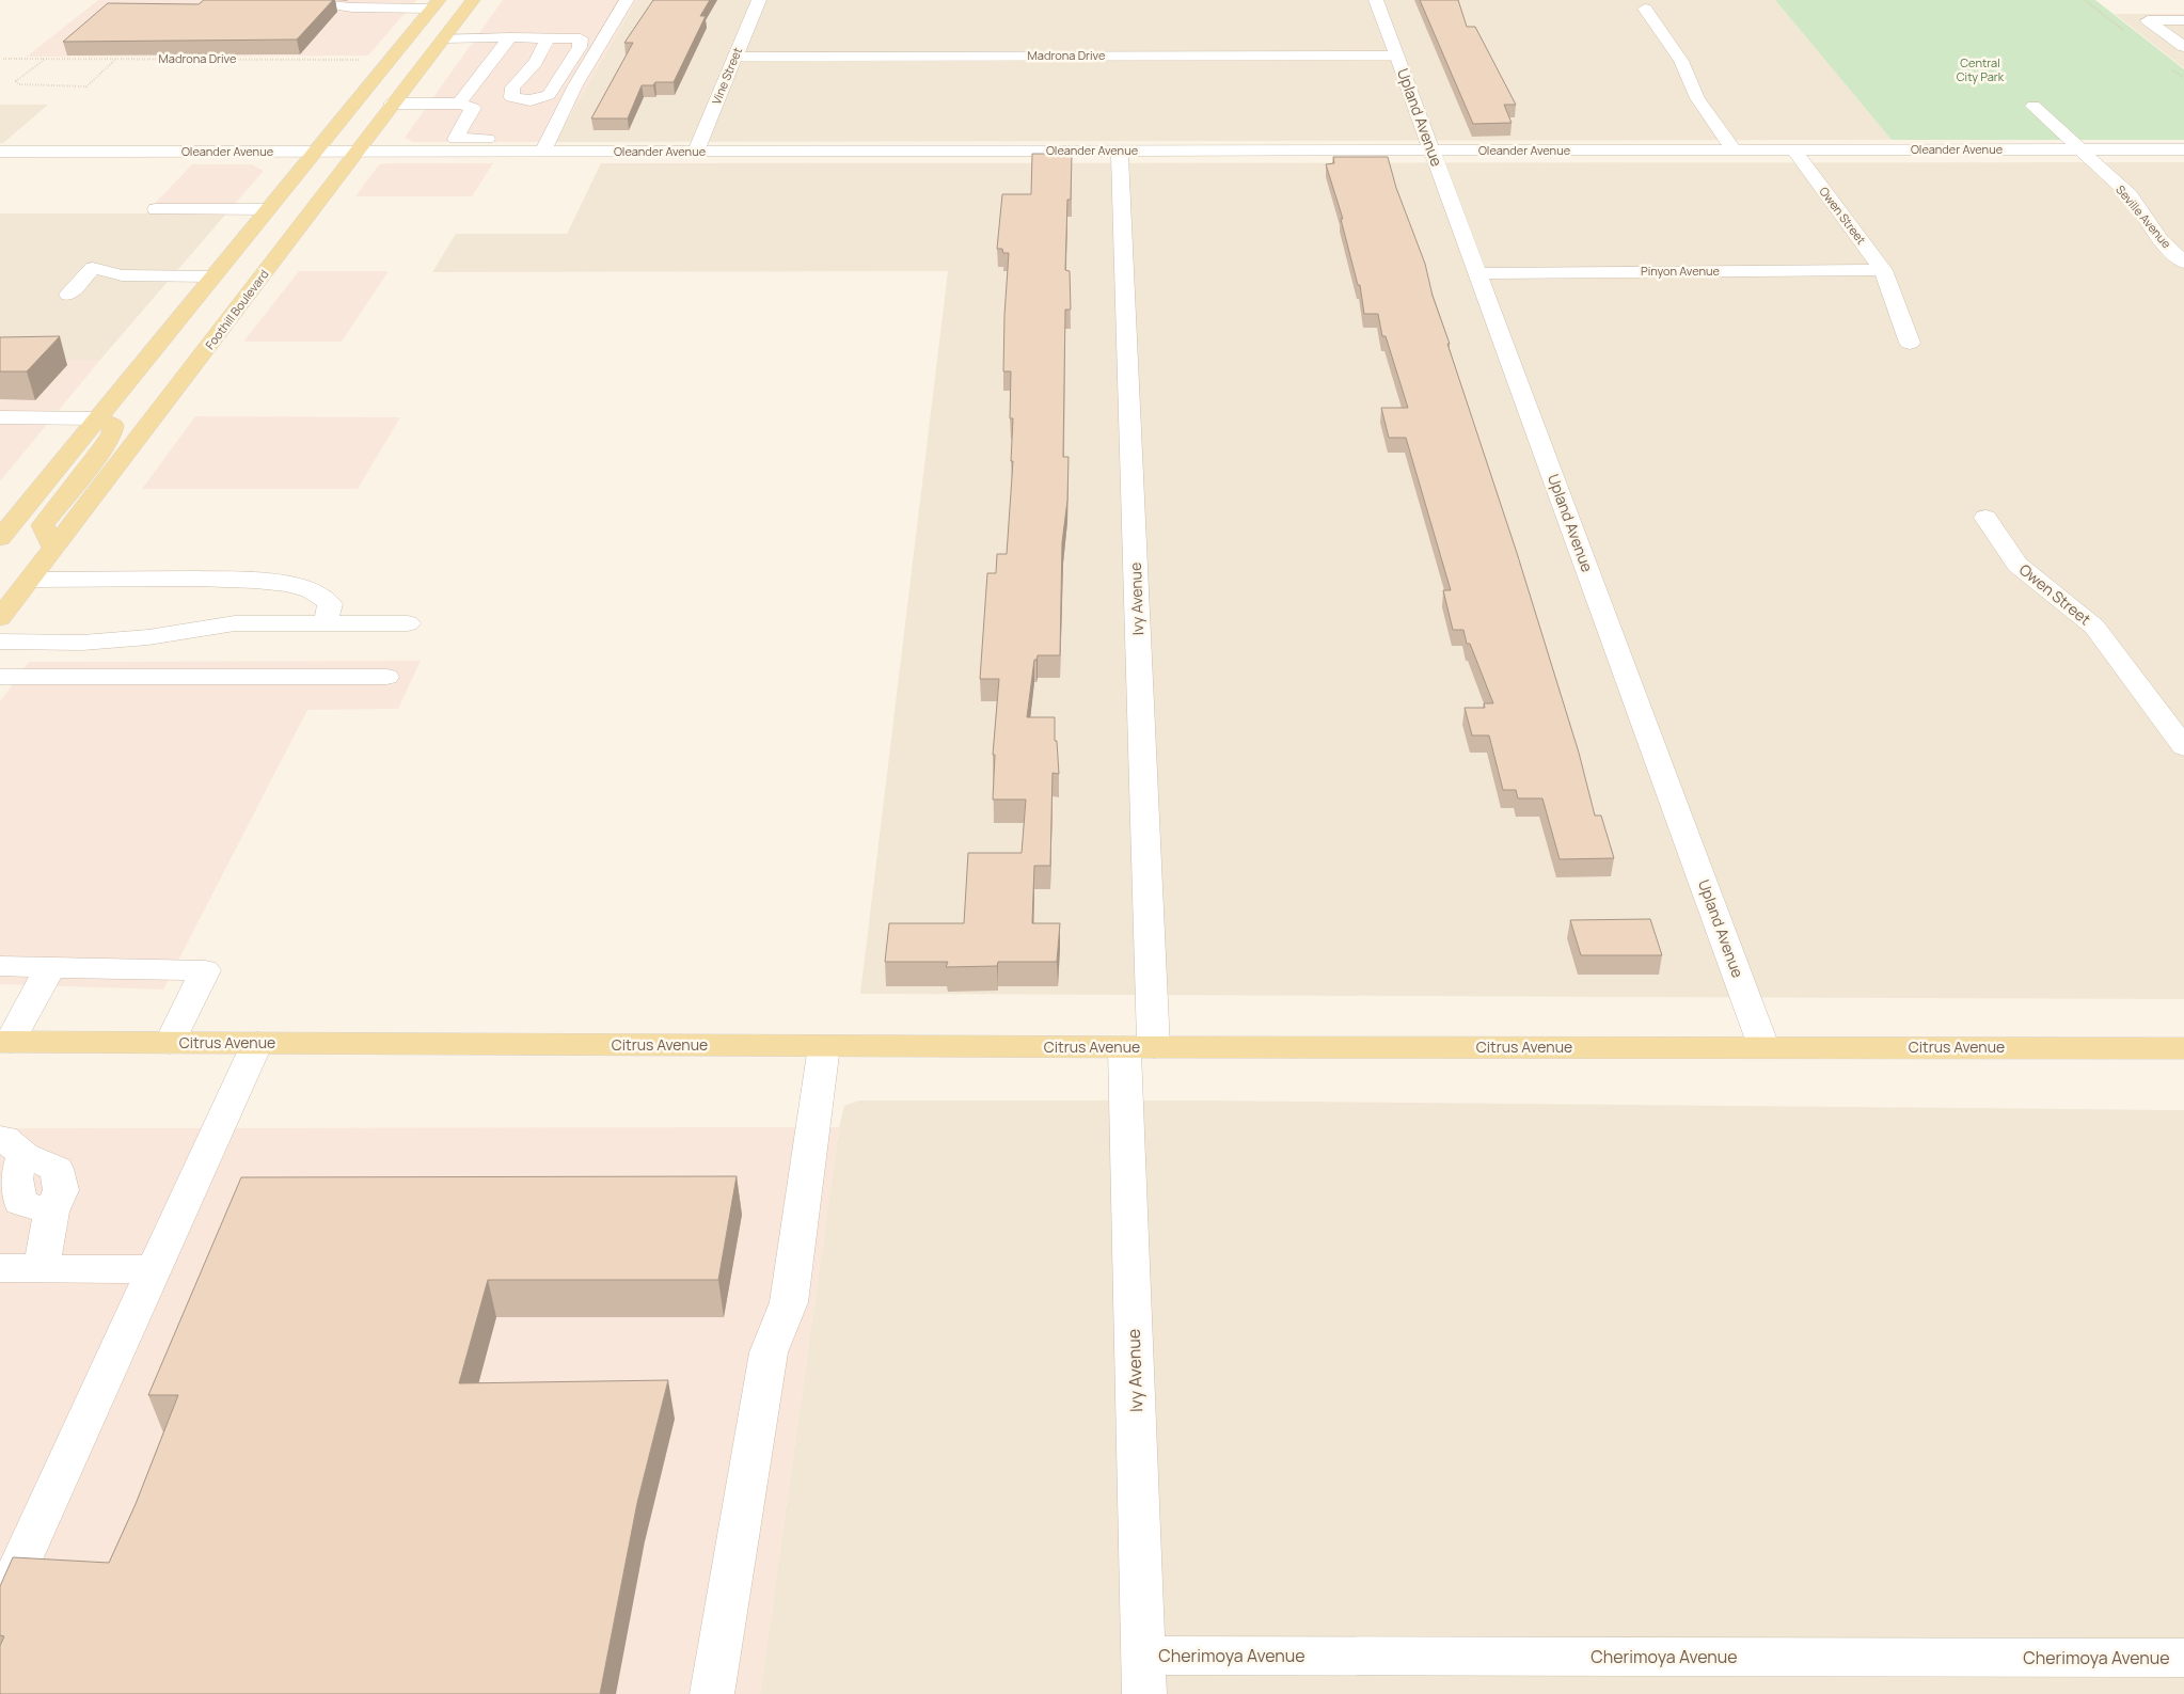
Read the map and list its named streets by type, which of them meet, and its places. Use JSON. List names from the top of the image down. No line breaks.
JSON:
{"streets":{"main road":["Foothill Boulevard","Citrus Avenue"],"street":["Madrona Drive","Vine Street","Upland Avenue","Oleander Avenue","Owen Street","Seville Avenue","Pinyon Avenue","Ivy Avenue","Cherimoya Avenue"]},"crossings":[["Madrona Drive","Vine Street"],["Madrona Drive","Upland Avenue"],["Vine Street","Oleander Avenue"],["Upland Avenue","Oleander Avenue"],["Upland Avenue","Pinyon Avenue"],["Upland Avenue","Citrus Avenue"],["Oleander Avenue","Owen Street"],["Oleander Avenue","Seville Avenue"],["Oleander Avenue","Foothill Boulevard"],["Oleander Avenue","Ivy Avenue"],["Owen Street","Pinyon Avenue"],["Ivy Avenue","Citrus Avenue"],["Ivy Avenue","Cherimoya Avenue"]],"parks":["Central City Park"]}
